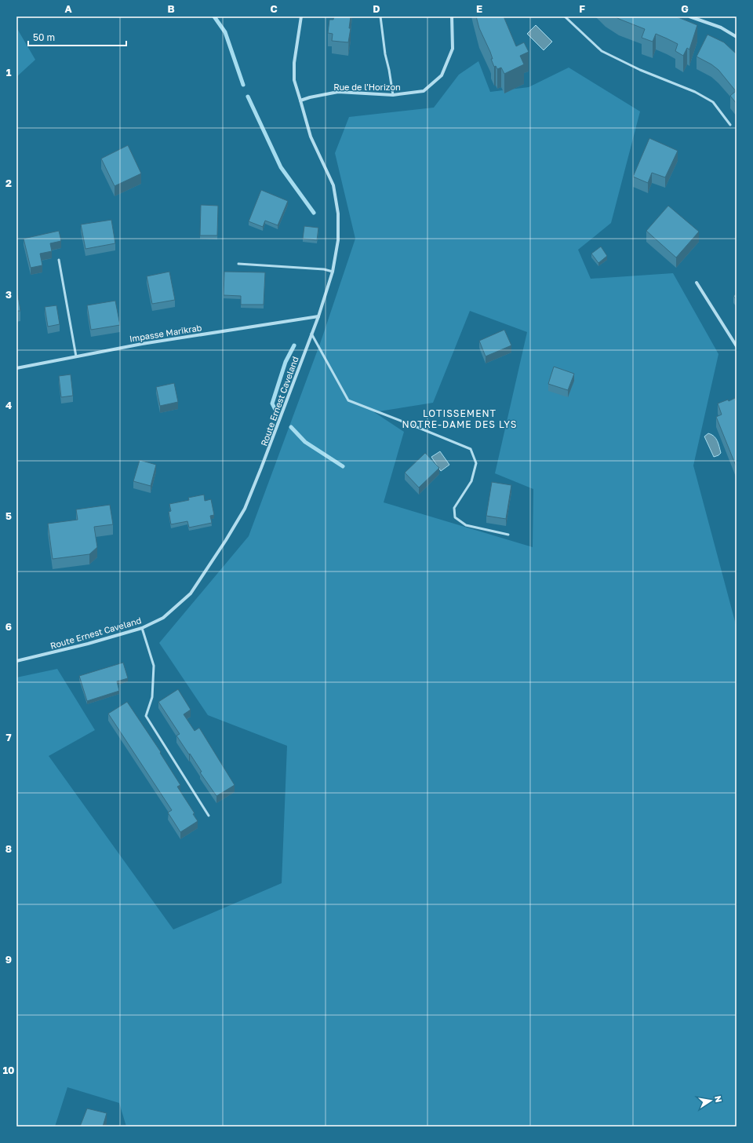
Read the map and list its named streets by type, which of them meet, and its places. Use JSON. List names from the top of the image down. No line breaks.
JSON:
{"streets":{"street":["Rue de l'Horizon","Impasse Marikrab","Route Ernest Caveland"]},"crossings":[["Rue de l'Horizon","Route Ernest Caveland"],["Impasse Marikrab","Route Ernest Caveland"]],"districts":["LOTISSEMENT NOTRE-DAME DES LYS"],"scale_bar":"50 m","north":"right","grid":{"columns":["A","B","C","D","E","F","G"],"rows":["1","2","3","4","5","6","7","8","9","10"]}}
